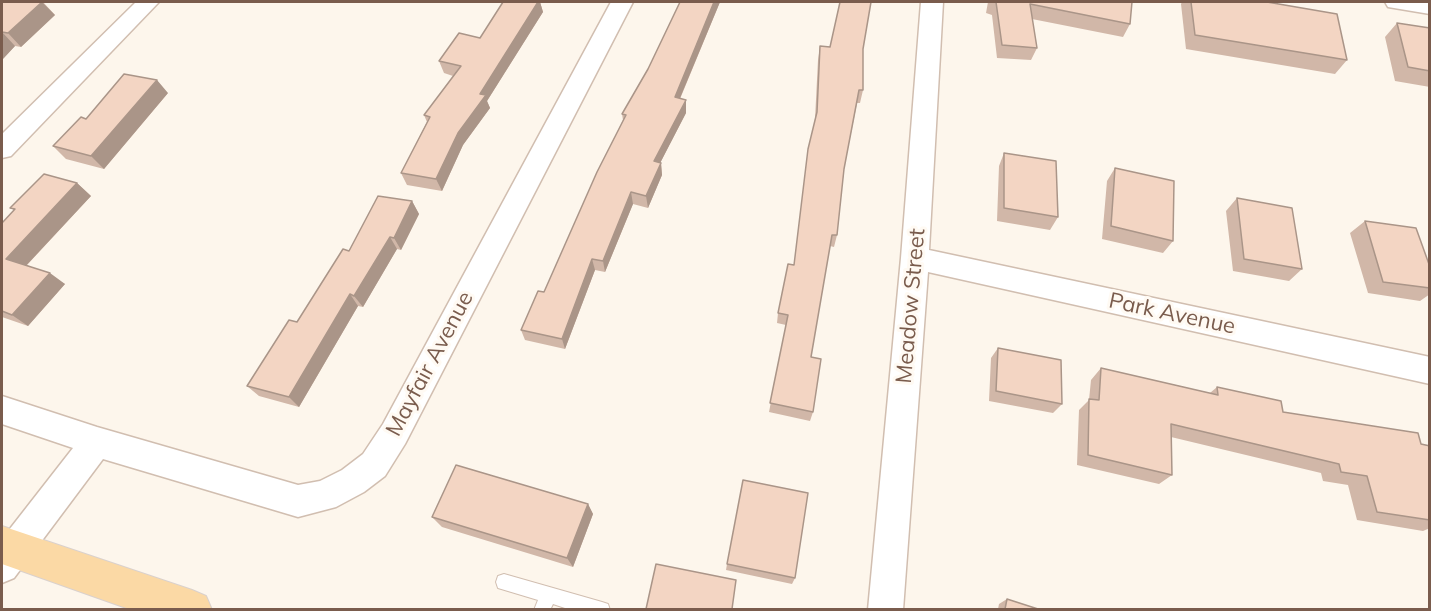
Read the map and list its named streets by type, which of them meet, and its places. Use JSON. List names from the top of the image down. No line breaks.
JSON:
{"streets":{"street":["Meadow Street","Park Avenue","Mayfair Avenue"]},"crossings":[["Meadow Street","Park Avenue"]]}
